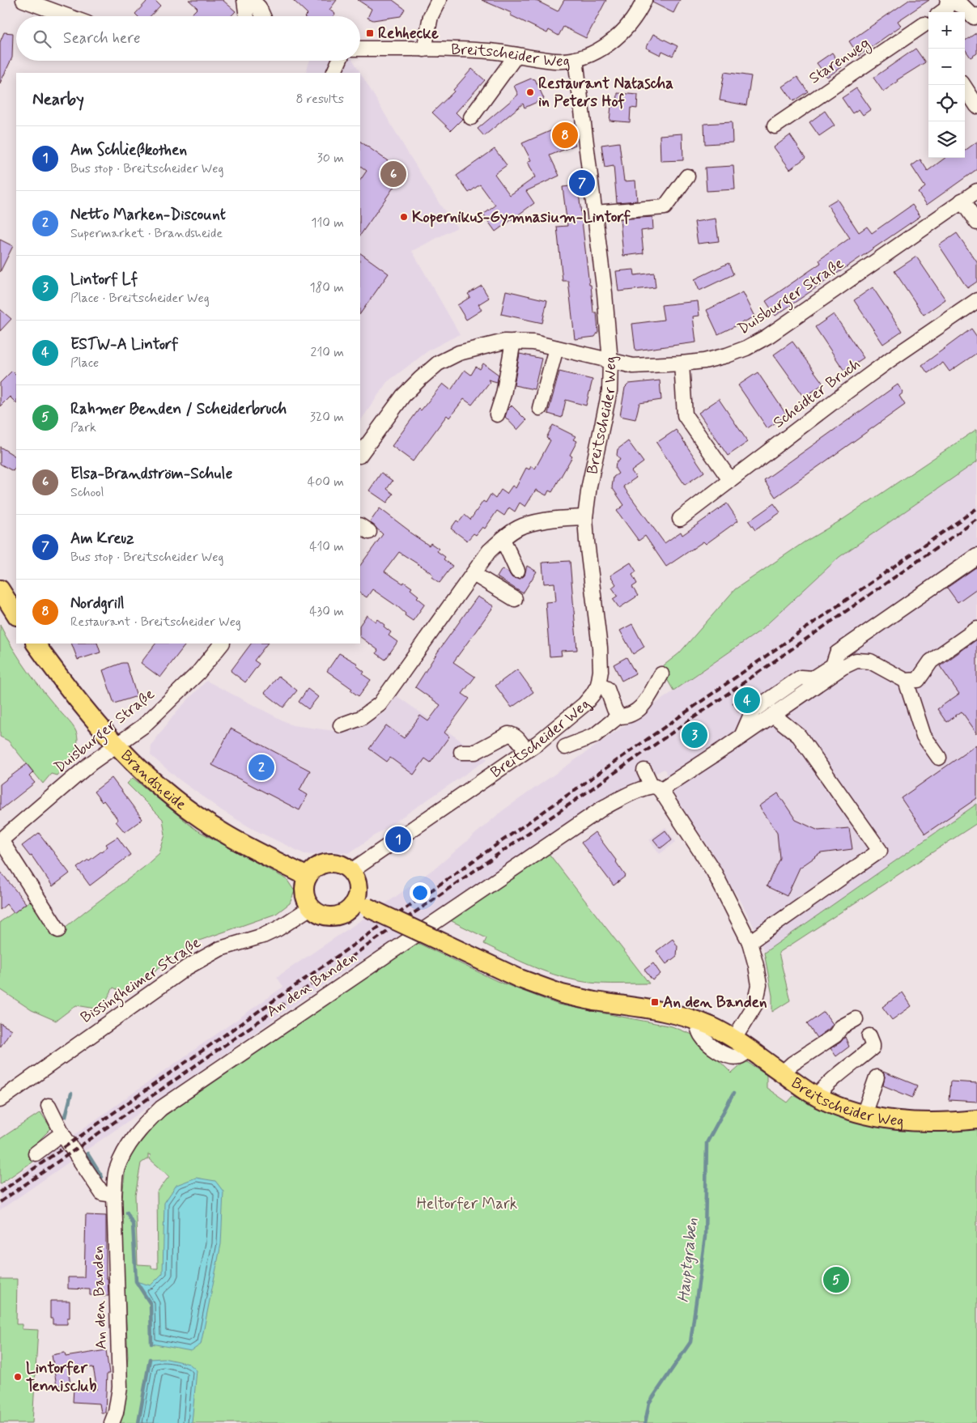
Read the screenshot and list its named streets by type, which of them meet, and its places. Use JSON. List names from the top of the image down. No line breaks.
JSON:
{"streets":{"main road":["Breitscheider Weg","Brandsheide"],"street":["Starenweg","Duisburger Straße","Scheidter Bruch","Bissingheimer Straße","An den Banden"]},"crossings":[["Breitscheider Weg","Duisburger Straße"],["Breitscheider Weg","Brandsheide"],["Breitscheider Weg","Bissingheimer Straße"],["Duisburger Straße","Brandsheide"],["Brandsheide","Bissingheimer Straße"]],"water":["Hauptgraben"],"parks":["Heltorfer Mark"],"places":{"transit":["Rehhecke","An den Banden"],"other":["Restaurant Natascha in Peters Hof","Kopernikus-Gymnasium-Lintorf","Lintorfer Tennisclub"]},"page":{"map_buttons":["+","−"],"search":"Search here","heading":["Nearby","8 results"],"pins":["8","6","7","4","3","2","1","5"],"list":[{"mark":"1","name":"Am Schließkothen","note":"Bus stop · Breitscheider Weg","value":"30 m"},{"mark":"2","name":"Netto Marken-Discount","note":"Supermarket · Brandsheide","value":"110 m"},{"mark":"3","name":"Lintorf Lf","note":"Place · Breitscheider Weg","value":"180 m"},{"mark":"4","name":"ESTW-A Lintorf","note":"Place","value":"210 m"},{"mark":"5","name":"Rahmer Benden / Scheiderbruch","note":"Park","value":"320 m"},{"mark":"6","name":"Elsa-Brandström-Schule","note":"School","value":"400 m"},{"mark":"7","name":"Am Kreuz","note":"Bus stop · Breitscheider Weg","value":"410 m"},{"mark":"8","name":"Nordgrill","note":"Restaurant · Breitscheider Weg","value":"430 m"}]}}
